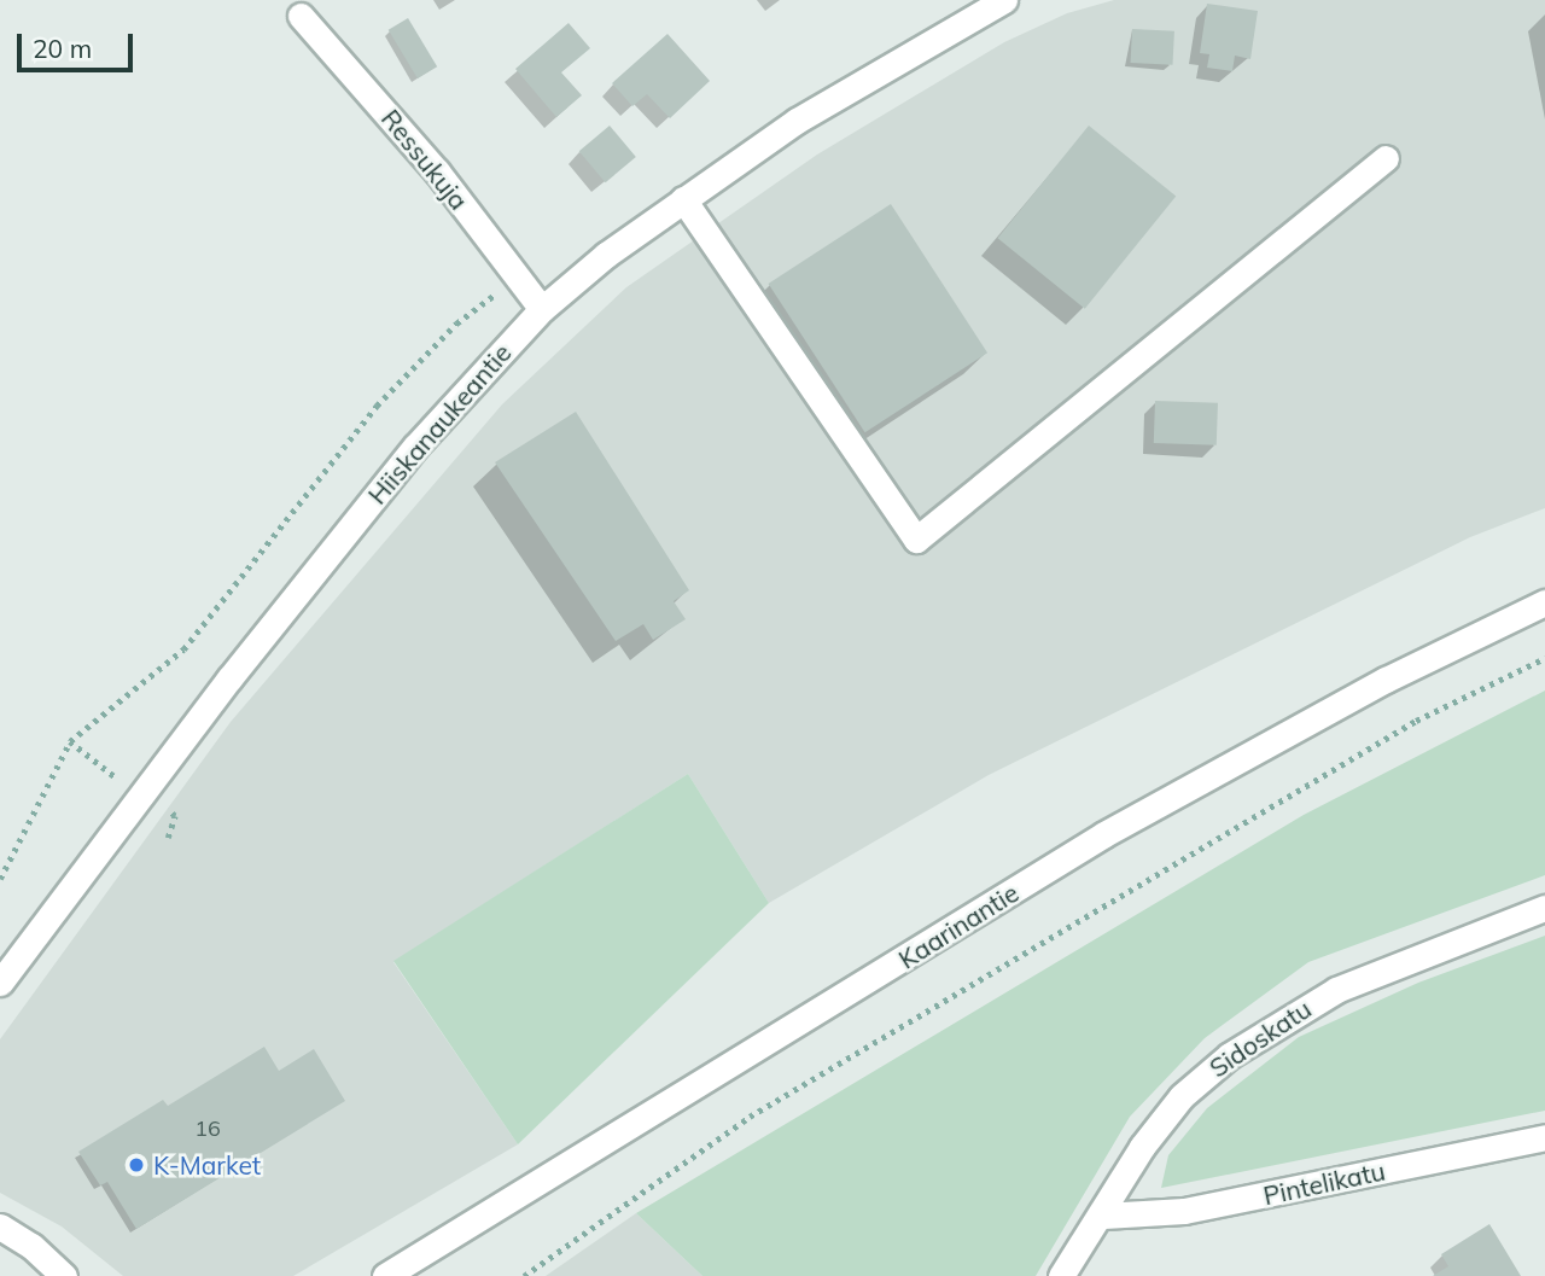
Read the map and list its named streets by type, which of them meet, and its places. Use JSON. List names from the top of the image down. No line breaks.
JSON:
{"streets":{"street":["Ressukuja","Hiiskanaukeantie","Kaarinantie","Sidoskatu","Pintelikatu"]},"crossings":[["Ressukuja","Hiiskanaukeantie"],["Sidoskatu","Pintelikatu"]],"places":["K-Market"],"house_numbers":["16"],"scale_bar":"20 m"}
